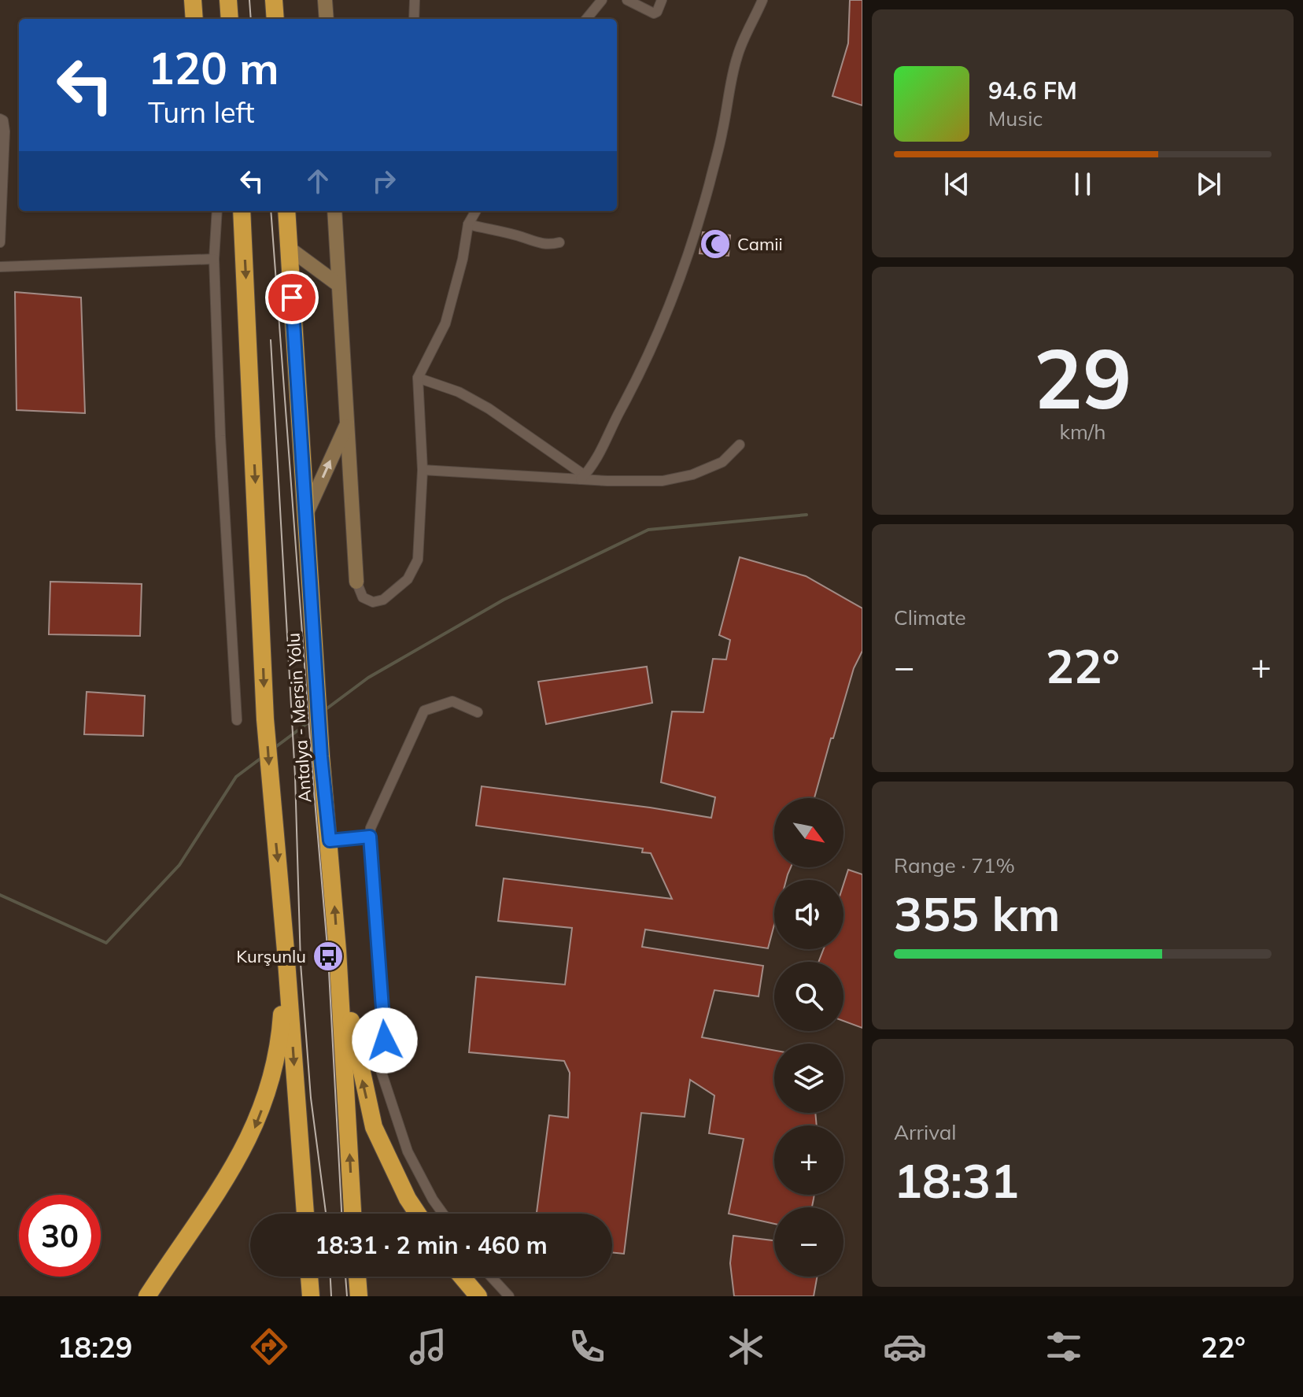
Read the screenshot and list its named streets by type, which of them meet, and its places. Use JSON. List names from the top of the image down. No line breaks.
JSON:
{"streets":{"highway":["Antalya - Mersin Yolu"]},"places":{"mosque":["Camii"],"bus stop":["Kurşunlu"]},"north":"bottom right","page":{"turn":["120 m","Turn left"],"song":["94.6 FM","Music"],"tile":[["29","km/h"],"Climate",["Range · 71%","355 km"],["Arrival","18:31"]],"heat":["−","22°","+"],"map_buttons":["+","−"],"limit":"30","trip":"18:31 · 2 min · 460 m","tabs":["18:29","22°"]}}
